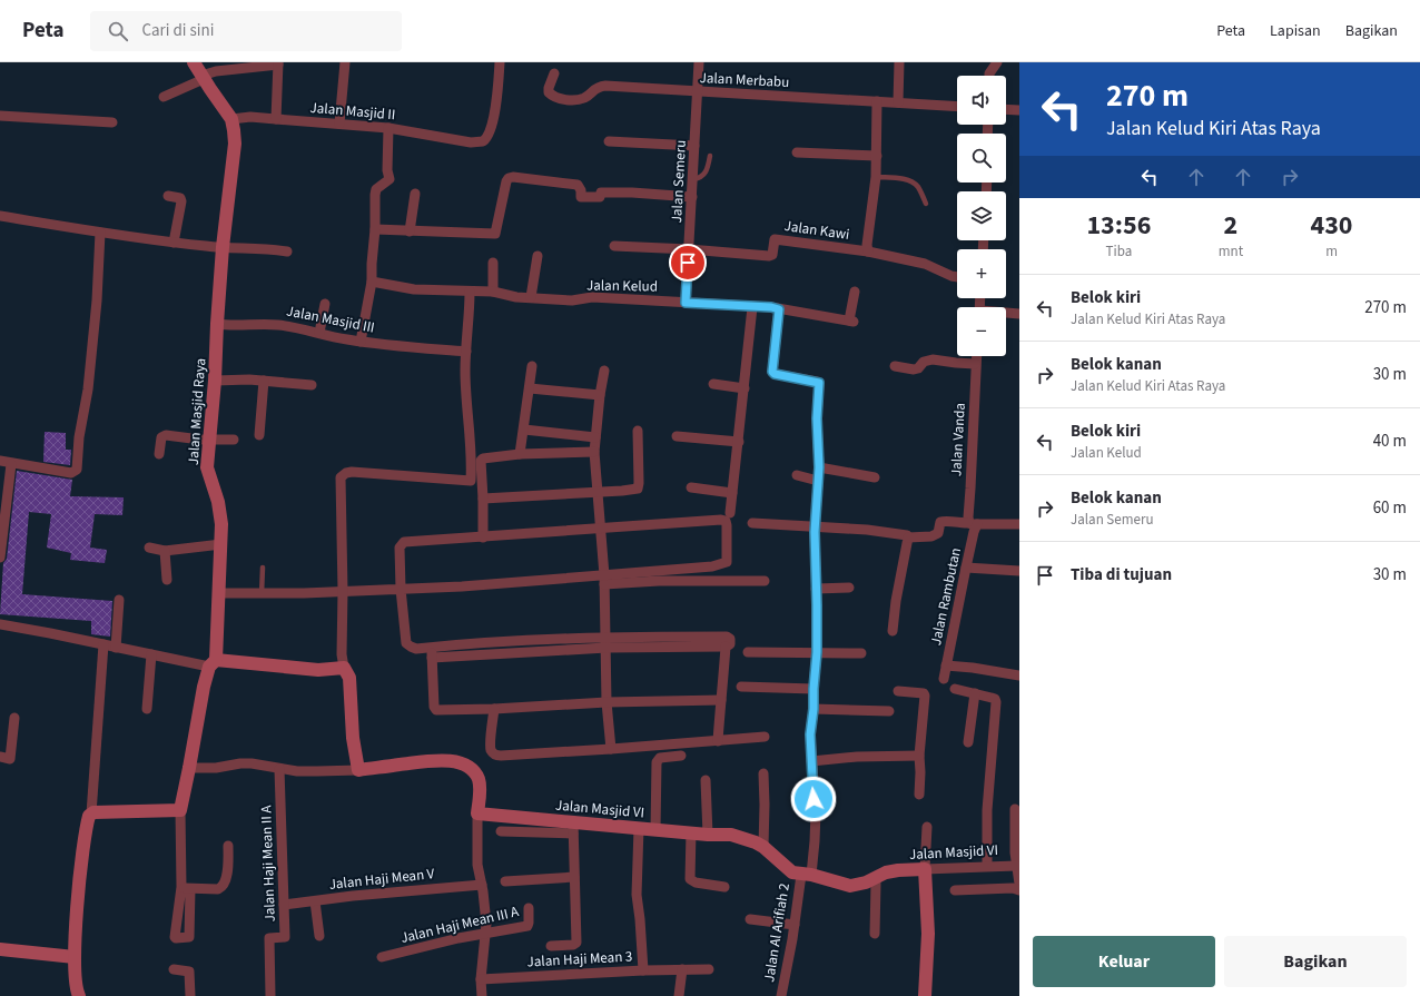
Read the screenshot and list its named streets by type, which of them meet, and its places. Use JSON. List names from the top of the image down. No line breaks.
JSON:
{"streets":{"street":["Jalan Merbabu","Jalan Masjid II","Jalan Semeru","Jalan Kawi","Jalan Kelud","Jalan Masjid III","Jalan Masjid Raya","Jalan Vanda","Jalan Rambutan","Jalan Masjid VI","Jalan Haji Mean II A","Jalan Haji Mean V","Jalan Haji Mean III A","Jalan Al Arifiah 2","Jalan Haji Mean 3"]},"crossings":[["Jalan Merbabu","Jalan Semeru"],["Jalan Masjid II","Jalan Masjid Raya"],["Jalan Semeru","Jalan Kawi"],["Jalan Semeru","Jalan Kelud"],["Jalan Kelud","Jalan Al Arifiah 2"],["Jalan Masjid III","Jalan Masjid Raya"],["Jalan Vanda","Jalan Rambutan"],["Jalan Masjid VI","Jalan Al Arifiah 2"],["Jalan Masjid VI","Jalan Haji Mean 3"],["Jalan Haji Mean II A","Jalan Haji Mean V"]],"page":{"header":"Peta","search":"Cari di sini","nav":["Peta","Lapisan","Bagikan"],"turn":["270 m","Jalan Kelud Kiri Atas Raya"],"map_buttons":["+","−"],"eta":["13:56","Tiba","2","mnt","430","m"],"list":[{"name":"Belok kiri","note":"Jalan Kelud Kiri Atas Raya","value":"270 m"},{"name":"Belok kanan","note":"Jalan Kelud Kiri Atas Raya","value":"30 m"},{"name":"Belok kiri","note":"Jalan Kelud","value":"40 m"},{"name":"Belok kanan","note":"Jalan Semeru","value":"60 m"},{"name":"Tiba di tujuan","value":"30 m"}],"buttons":["Keluar","Bagikan"]}}
